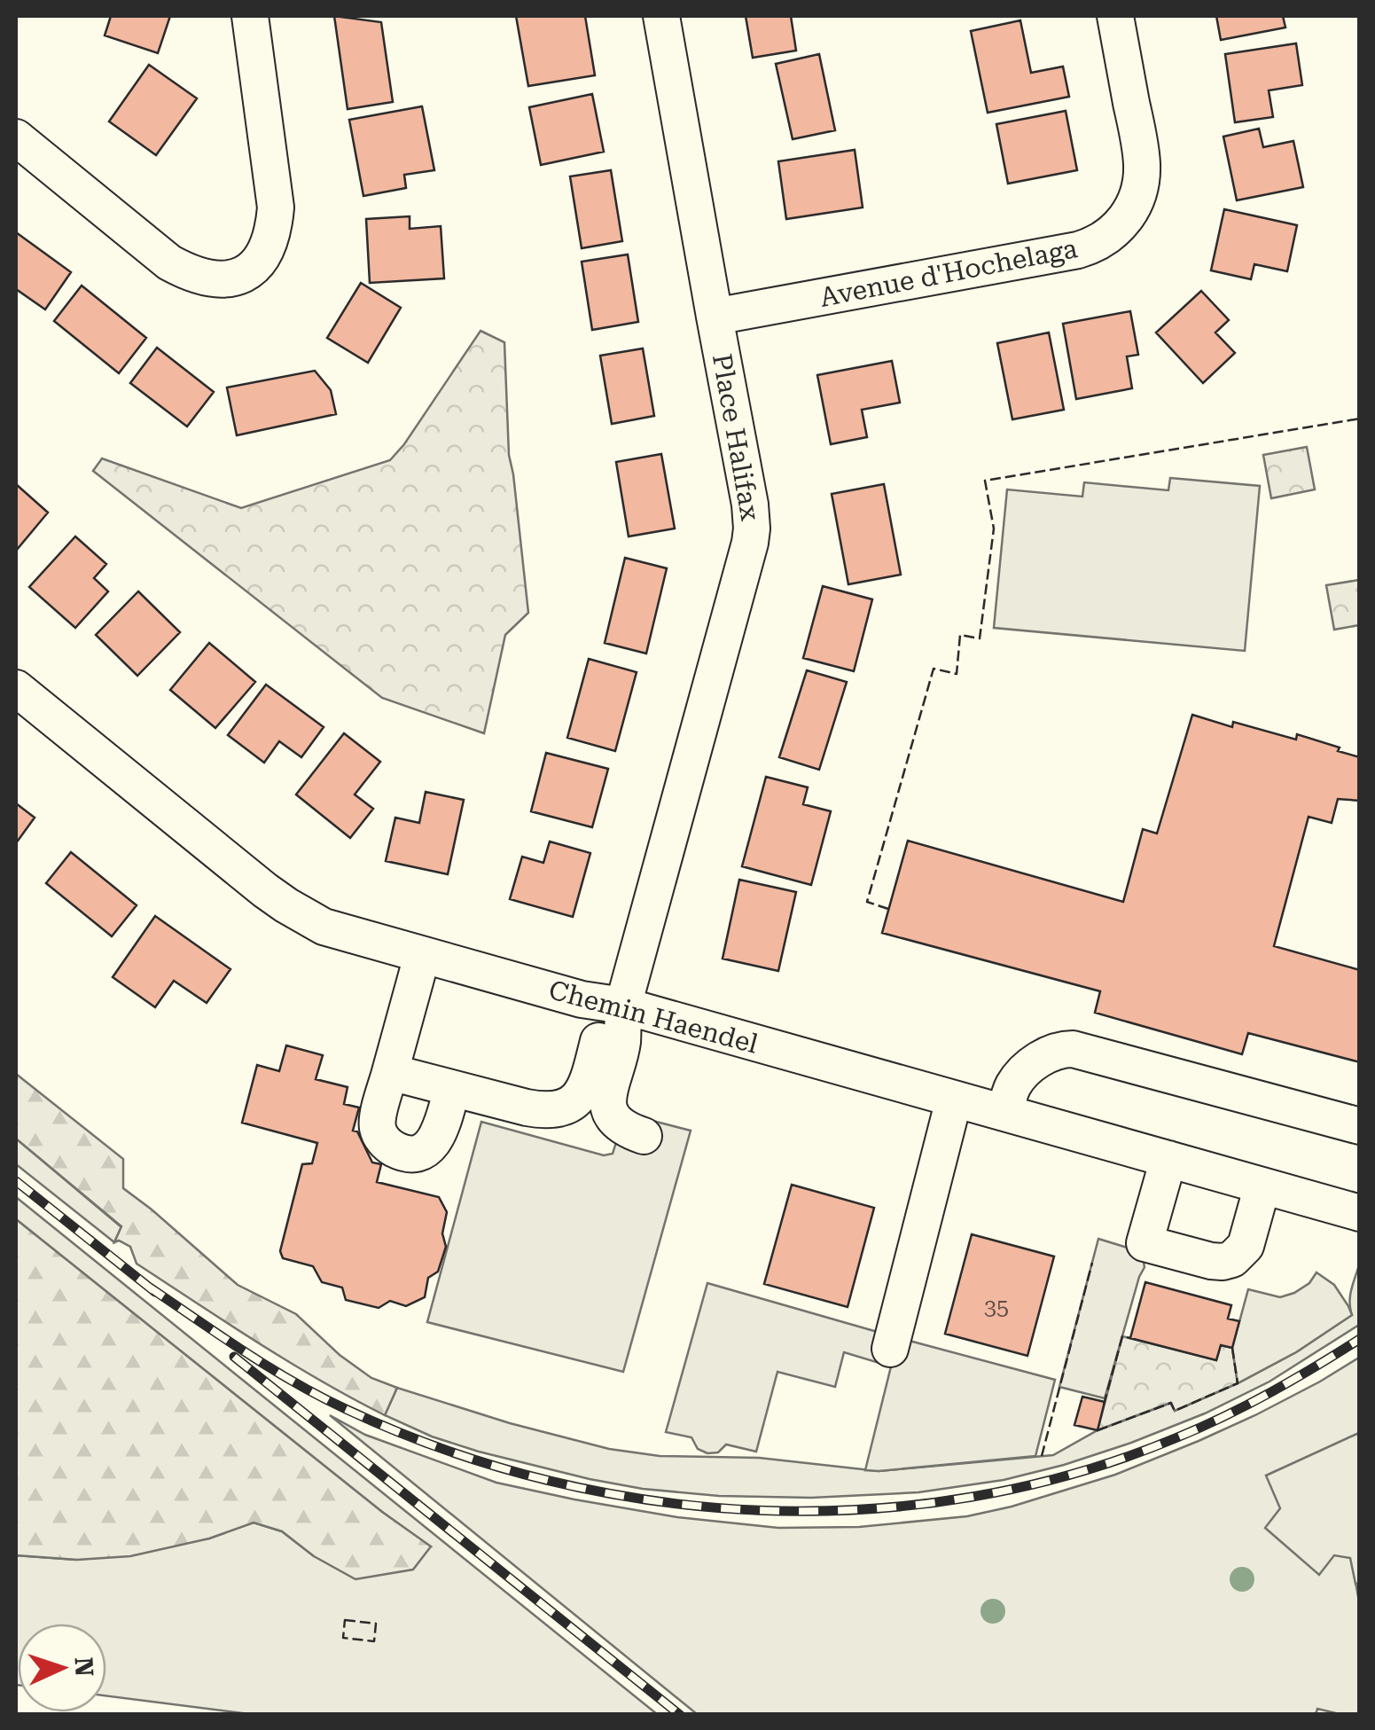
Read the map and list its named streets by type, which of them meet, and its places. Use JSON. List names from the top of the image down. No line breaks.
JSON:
{"streets":{"street":["Avenue d'Hochelaga","Place Halifax","Chemin Haendel"]},"crossings":[["Avenue d'Hochelaga","Place Halifax"],["Place Halifax","Chemin Haendel"]],"house_numbers":["35"],"north":"right"}
